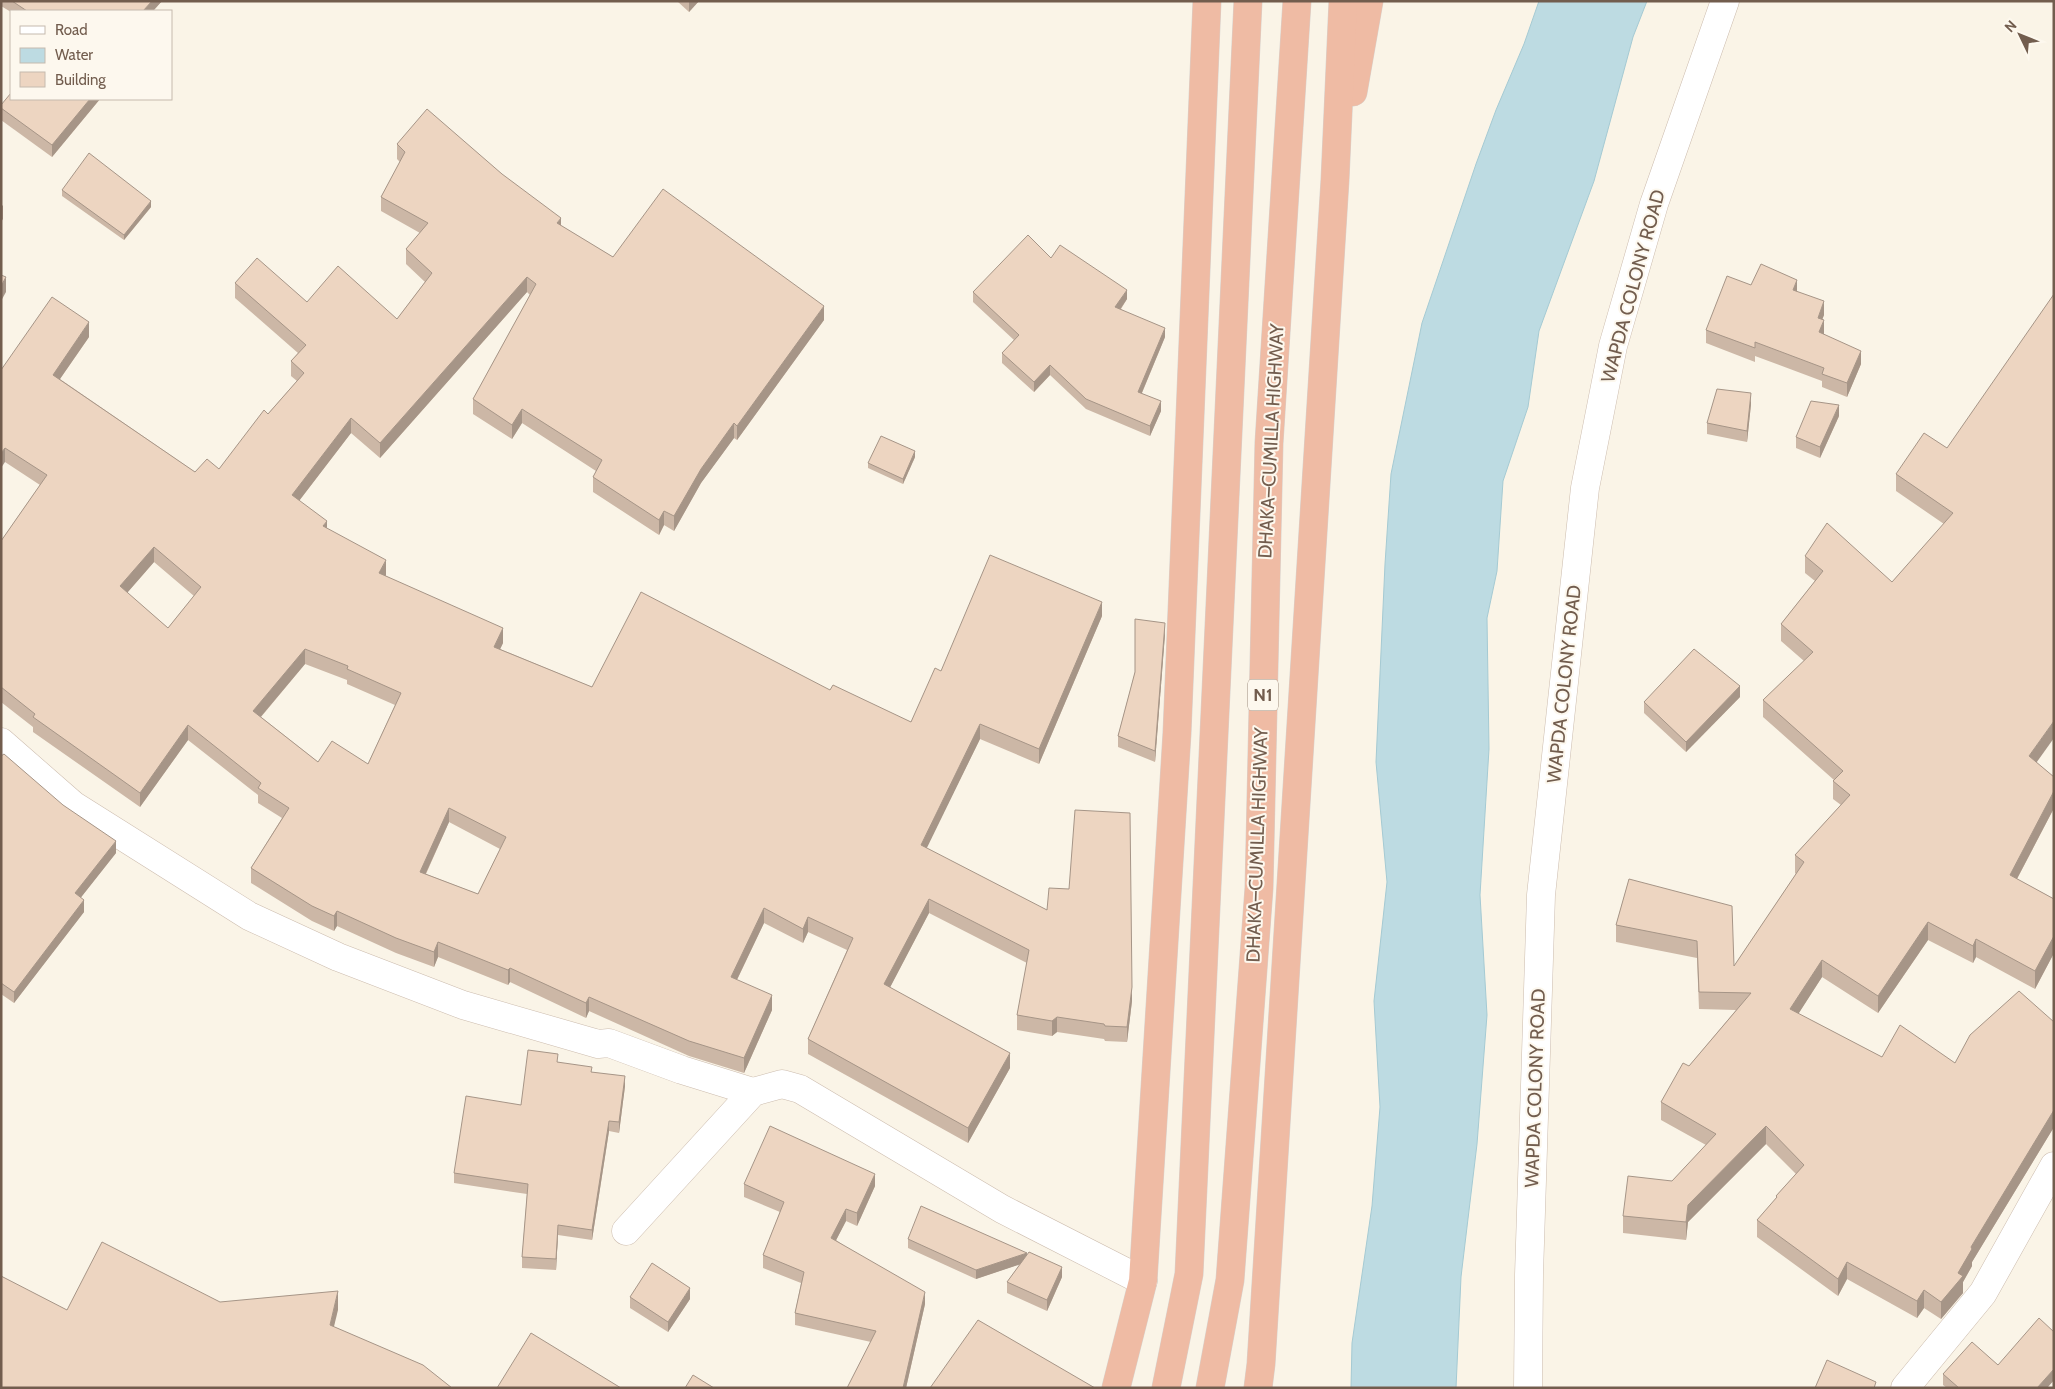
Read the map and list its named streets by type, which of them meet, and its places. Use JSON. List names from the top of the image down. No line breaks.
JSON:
{"streets":{"highway":["DHAKA–CUMILLA HIGHWAY","N1"],"street":["WAPDA COLONY ROAD"]},"legend":["Road","Water","Building"],"north":"top left"}
